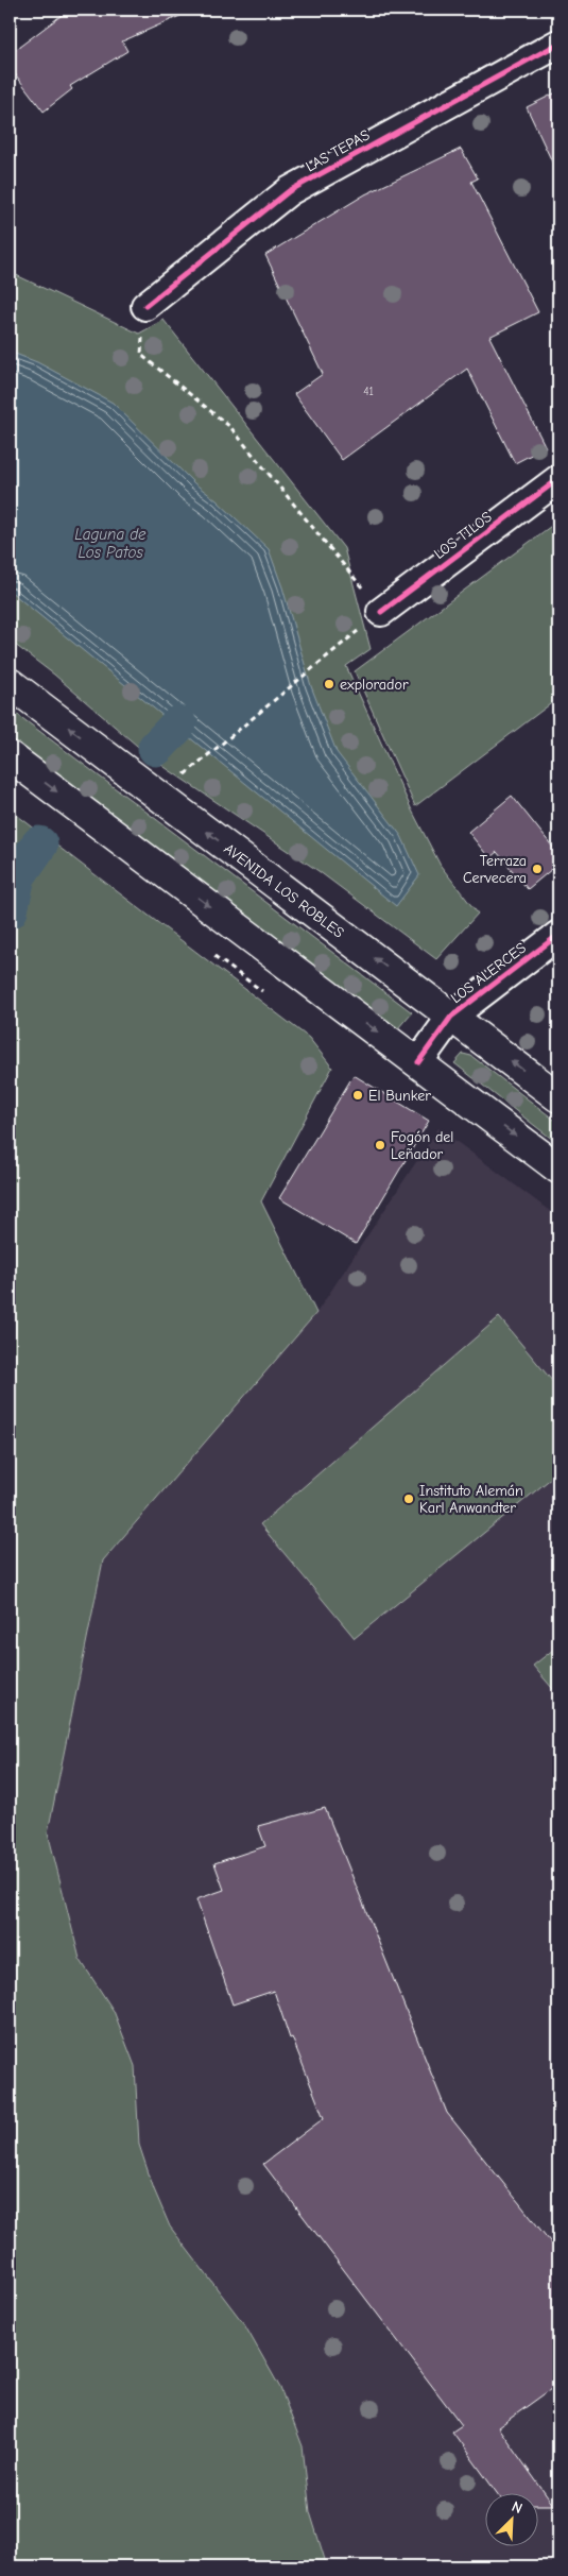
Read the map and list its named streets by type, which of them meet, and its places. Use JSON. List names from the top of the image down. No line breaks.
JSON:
{"streets":{"main road":["AVENIDA LOS ROBLES"],"street":["LAS TEPAS","LOS TILOS","LOS ALERCES"]},"crossings":[["AVENIDA LOS ROBLES","LOS ALERCES"]],"water":["Laguna de Los Patos"],"places":["explorador","Terraza Cervecera","El Bunker","Fogón del Leñador","Instituto Alemán Karl Anwandter"],"house_numbers":["41"],"north":"top right"}
